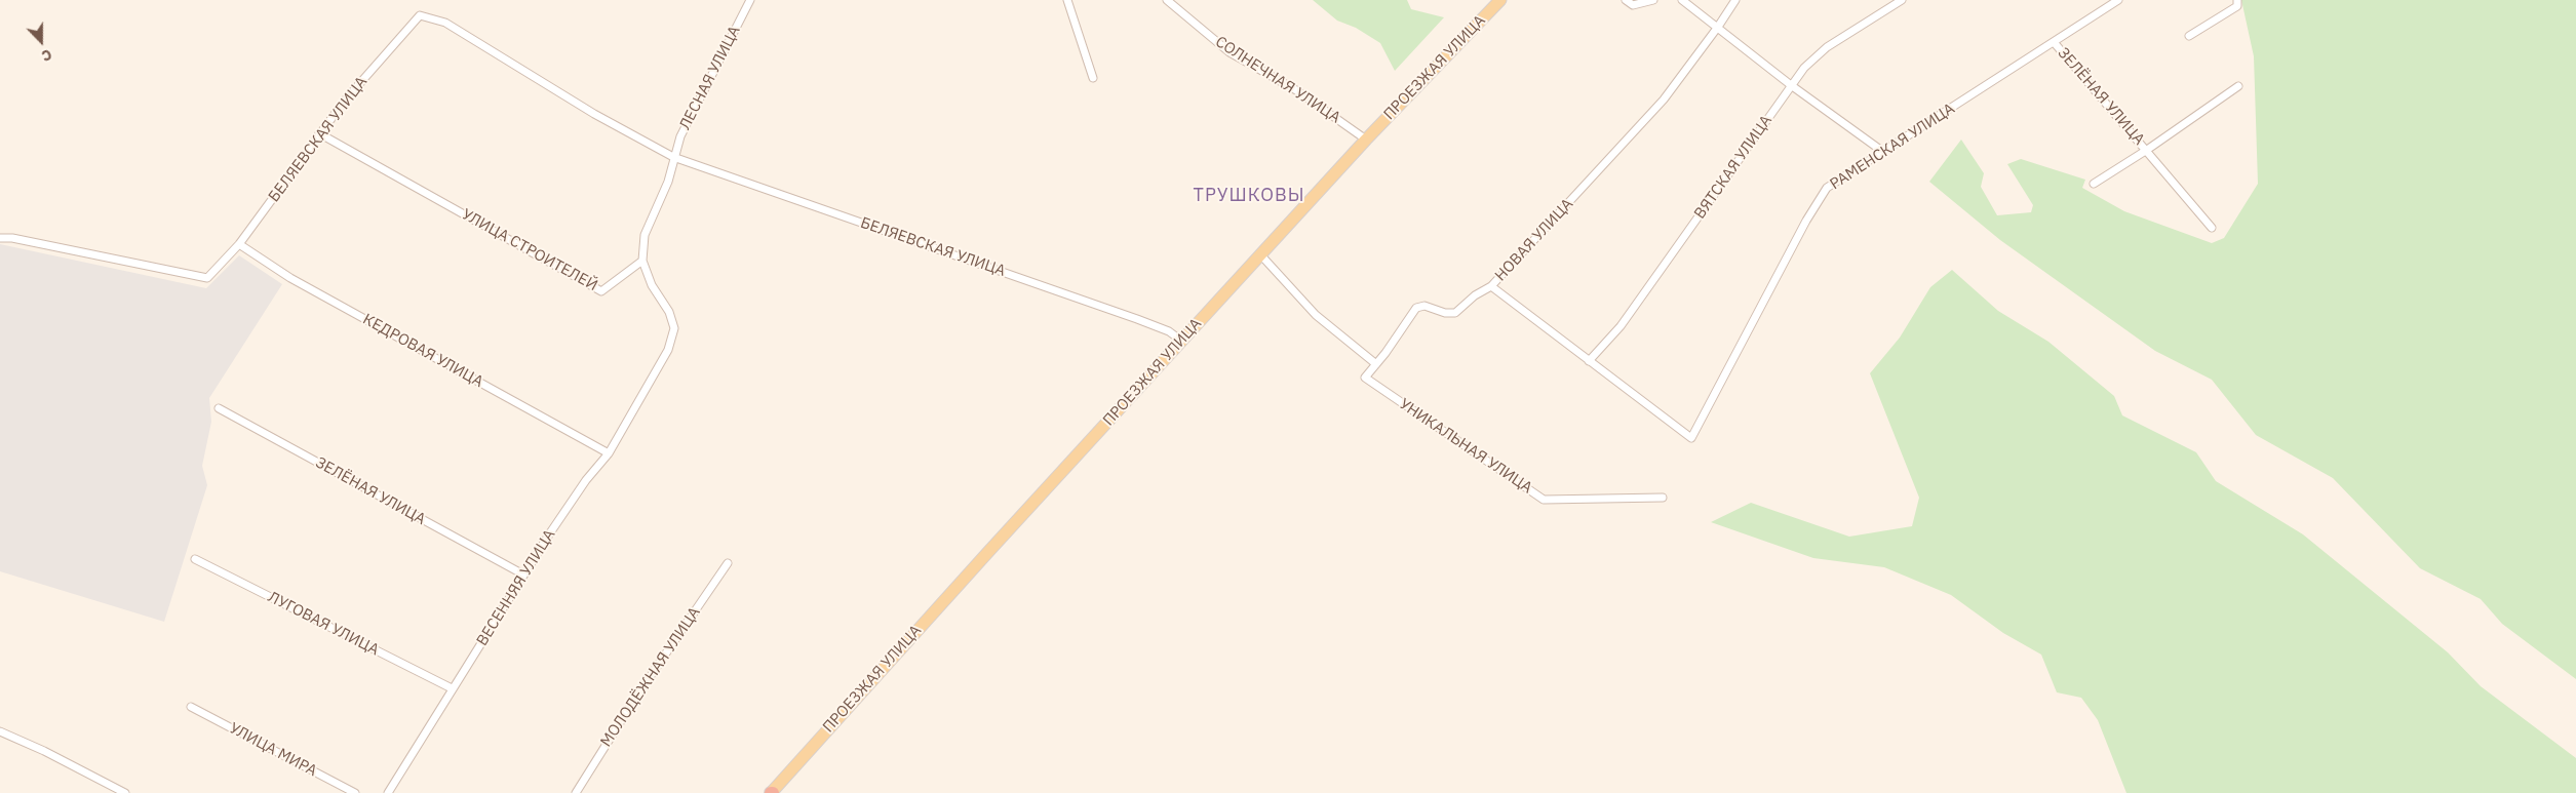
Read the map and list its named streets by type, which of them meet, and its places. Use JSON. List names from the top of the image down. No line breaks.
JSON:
{"streets":{"main road":["ПРОЕЗЖАЯ УЛИЦА"],"street":["ЛЕСНАЯ УЛИЦА","СОЛНЕЧНАЯ УЛИЦА","ЗЕЛЁНАЯ УЛИЦА","БЕЛЯЕВСКАЯ УЛИЦА","РАМЕНСКАЯ УЛИЦА","ВЯТСКАЯ УЛИЦА","НОВАЯ УЛИЦА","УЛИЦА СТРОИТЕЛЕЙ","КЕДРОВАЯ УЛИЦА","УНИКАЛЬНАЯ УЛИЦА","ВЕСЕННЯЯ УЛИЦА","ЛУГОВАЯ УЛИЦА","МОЛОДЁЖНАЯ УЛИЦА","УЛИЦА МИРА"]},"crossings":[["ПРОЕЗЖАЯ УЛИЦА","СОЛНЕЧНАЯ УЛИЦА"],["ПРОЕЗЖАЯ УЛИЦА","БЕЛЯЕВСКАЯ УЛИЦА"],["ЛЕСНАЯ УЛИЦА","БЕЛЯЕВСКАЯ УЛИЦА"],["ЛЕСНАЯ УЛИЦА","УЛИЦА СТРОИТЕЛЕЙ"],["ЛЕСНАЯ УЛИЦА","ВЕСЕННЯЯ УЛИЦА"],["ЗЕЛЁНАЯ УЛИЦА","РАМЕНСКАЯ УЛИЦА"],["ЗЕЛЁНАЯ УЛИЦА","ВЕСЕННЯЯ УЛИЦА"],["БЕЛЯЕВСКАЯ УЛИЦА","УЛИЦА СТРОИТЕЛЕЙ"],["БЕЛЯЕВСКАЯ УЛИЦА","КЕДРОВАЯ УЛИЦА"],["РАМЕНСКАЯ УЛИЦА","НОВАЯ УЛИЦА"],["ВЯТСКАЯ УЛИЦА","НОВАЯ УЛИЦА"],["УЛИЦА СТРОИТЕЛЕЙ","ВЕСЕННЯЯ УЛИЦА"],["КЕДРОВАЯ УЛИЦА","ВЕСЕННЯЯ УЛИЦА"],["ВЕСЕННЯЯ УЛИЦА","ЛУГОВАЯ УЛИЦА"]],"districts":["ТРУШКОВЫ"],"north":"bottom"}
